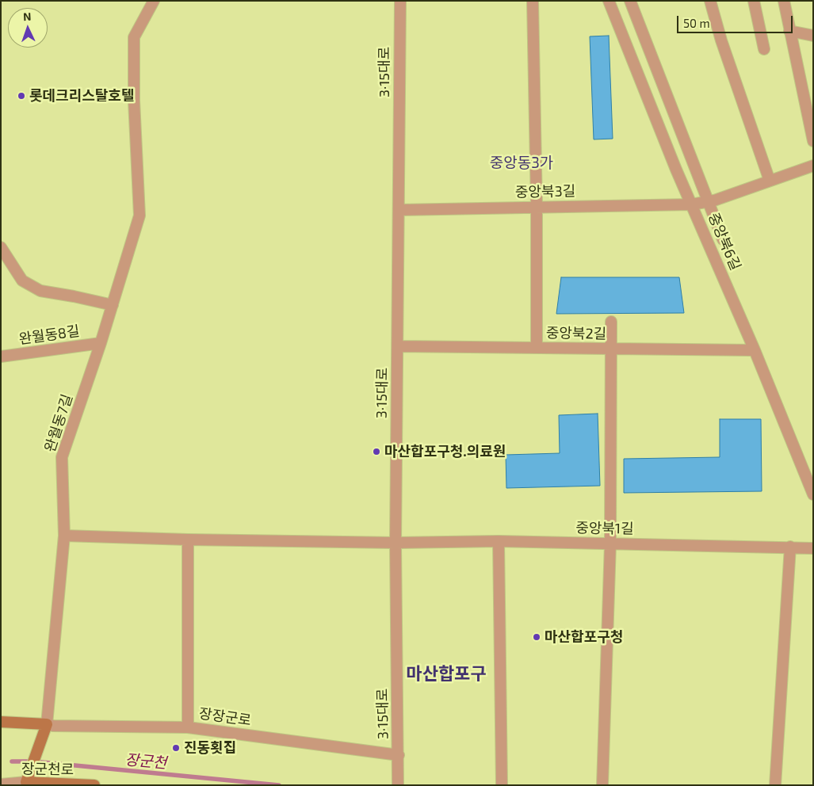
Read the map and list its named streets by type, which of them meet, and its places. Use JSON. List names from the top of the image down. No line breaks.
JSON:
{"streets":{"main road":["장장군로","장군천로"],"street":["3·15대로","중앙북3길","중앙북6길","중앙북2길","완월동8길","완월동7길","중앙북1길"]},"crossings":[["3·15대로","중앙북3길"],["3·15대로","중앙북2길"],["3·15대로","중앙북1길"],["3·15대로","장장군로"],["중앙북3길","중앙북6길"],["중앙북6길","중앙북2길"],["완월동8길","완월동7길"]],"districts":["중앙동3가","마산합포구"],"water":["장군천"],"places":["롯데크리스탈호텔","마산합포구청.의료원","마산합포구청","진동횟집"],"scale_bar":"50 m","north":"top"}
